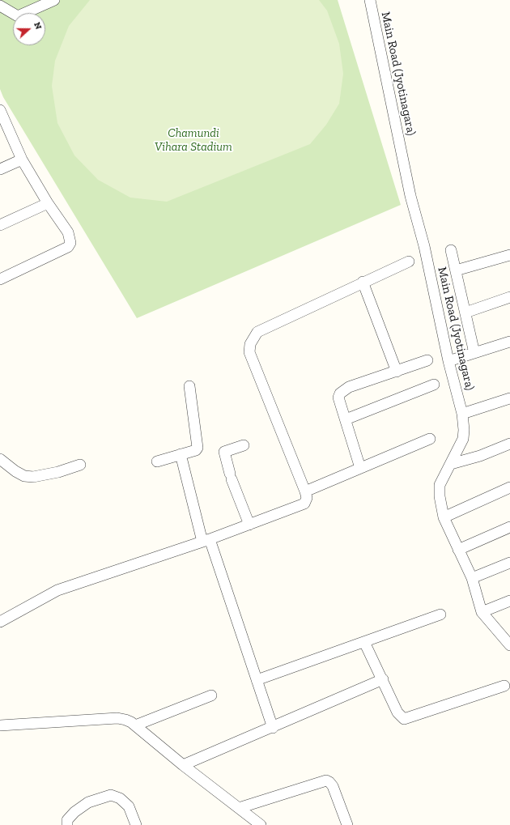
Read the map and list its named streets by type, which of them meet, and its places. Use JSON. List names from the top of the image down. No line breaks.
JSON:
{"streets":{"street":["Main Road (Jyotinagara)"]},"parks":["Chamundi Vihara Stadium"],"north":"right"}
